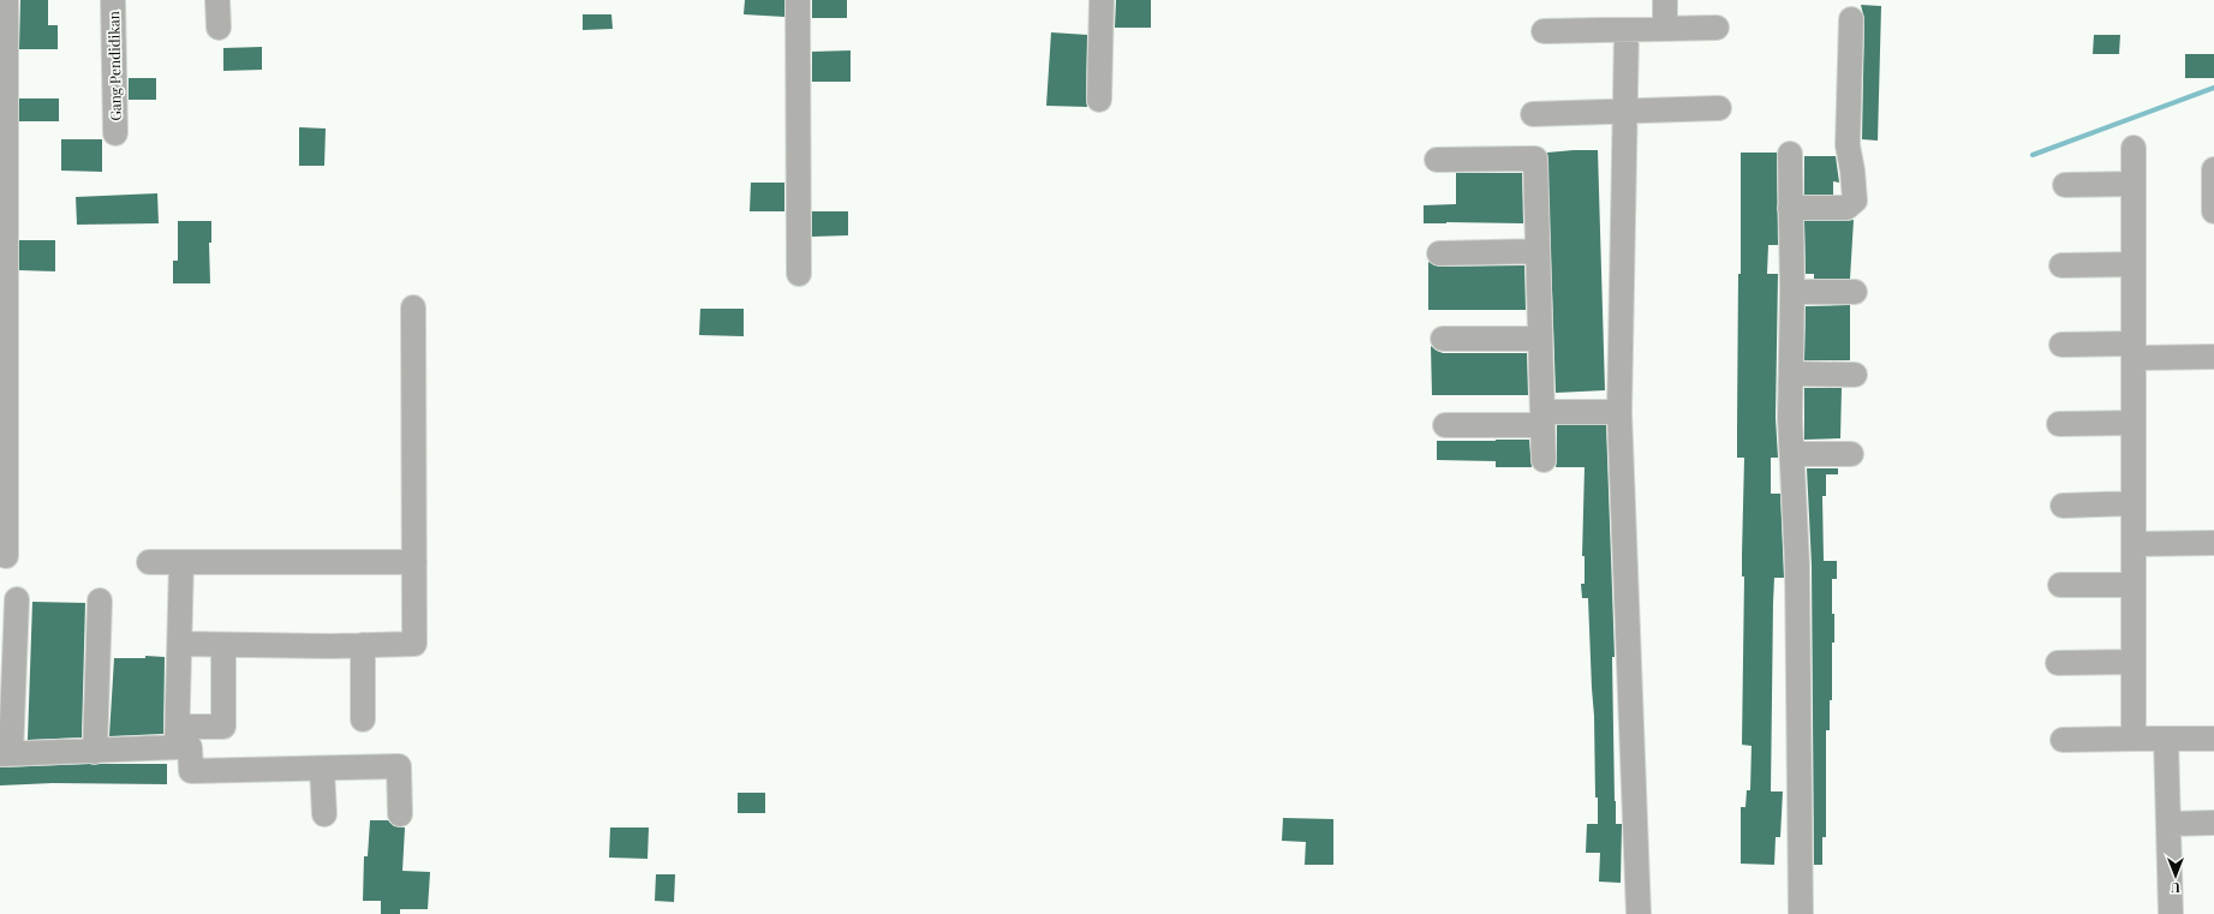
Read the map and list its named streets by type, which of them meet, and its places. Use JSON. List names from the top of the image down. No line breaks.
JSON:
{"streets":{"street":["Gang Pendidikan"]},"north":"bottom"}
